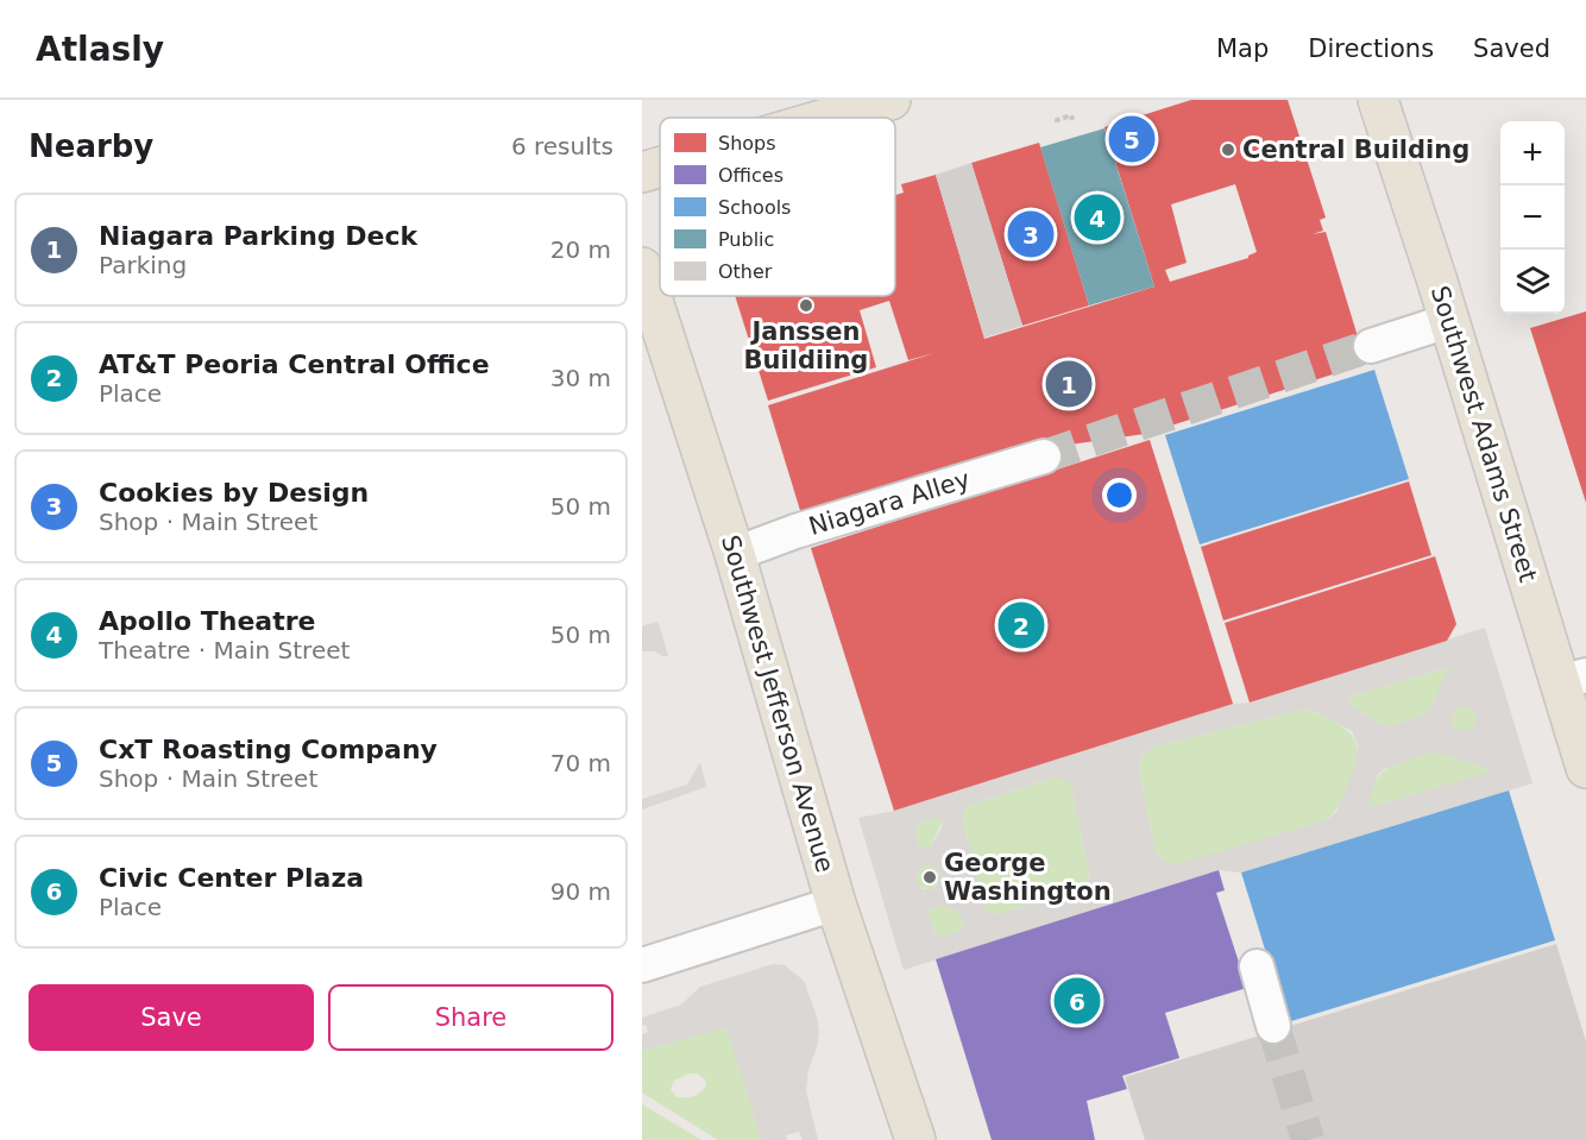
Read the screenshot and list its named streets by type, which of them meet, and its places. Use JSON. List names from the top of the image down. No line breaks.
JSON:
{"streets":{"main road":["Southwest Adams Street","Southwest Jefferson Avenue"],"street":["Niagara Alley"]},"crossings":[["Niagara Alley","Southwest Jefferson Avenue"]],"places":["Central Building","Janssen Buildiing","George Washington"],"legend":["Shops","Offices","Schools","Public","Other"],"page":{"header":"Atlasly","nav":["Map","Directions","Saved"],"heading":["Nearby","6 results"],"pins":["5","4","3","1","2","6"],"map_buttons":["+","−"],"list":[{"mark":"1","name":"Niagara Parking Deck","note":"Parking","value":"20 m"},{"mark":"2","name":"AT&T Peoria Central Office","note":"Place","value":"30 m"},{"mark":"3","name":"Cookies by Design","note":"Shop · Main Street","value":"50 m"},{"mark":"4","name":"Apollo Theatre","note":"Theatre · Main Street","value":"50 m"},{"mark":"5","name":"CxT Roasting Company","note":"Shop · Main Street","value":"70 m"},{"mark":"6","name":"Civic Center Plaza","note":"Place","value":"90 m"}],"buttons":["Save","Share"]}}
